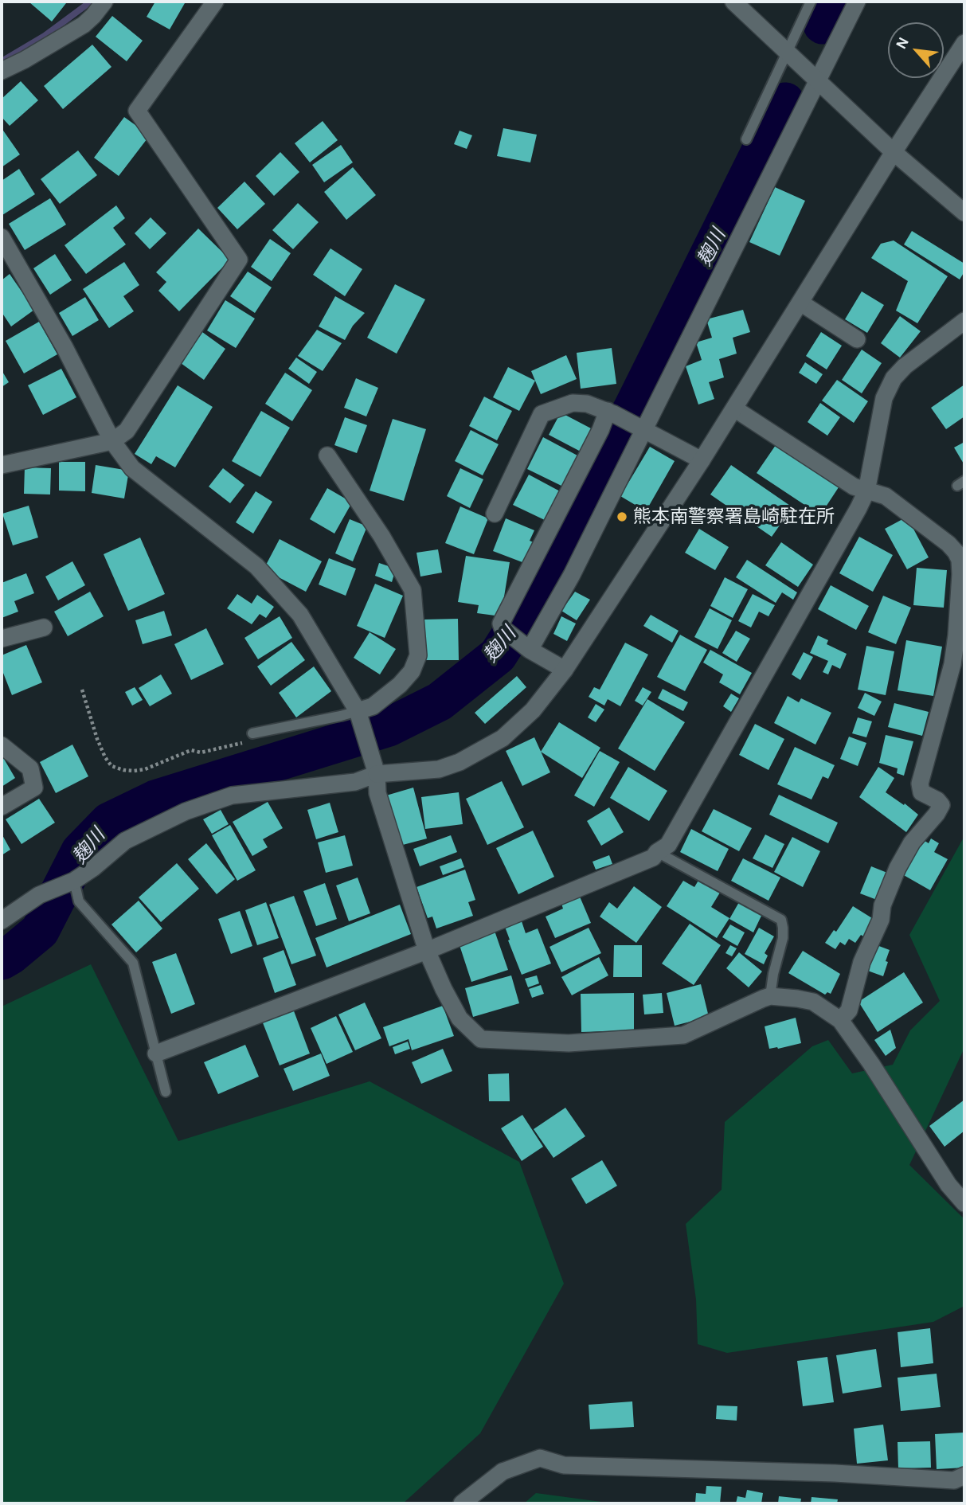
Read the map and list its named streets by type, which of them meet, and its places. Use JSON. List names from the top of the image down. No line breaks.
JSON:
{"water":["麹川"],"places":["熊本南警察署島崎駐在所"],"north":"top left"}
